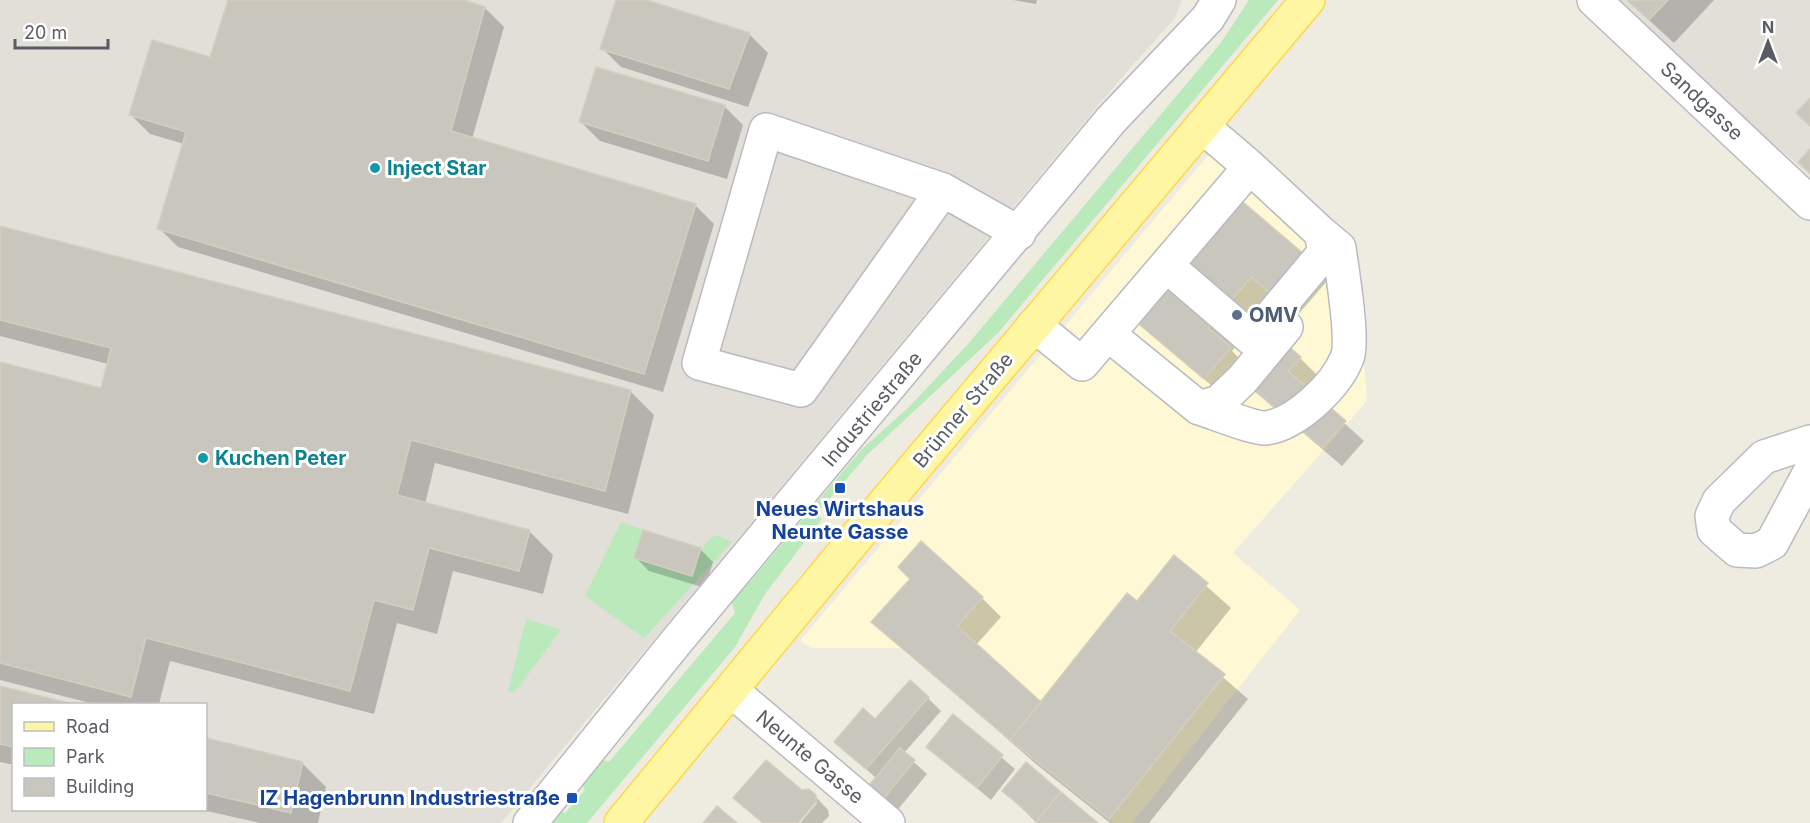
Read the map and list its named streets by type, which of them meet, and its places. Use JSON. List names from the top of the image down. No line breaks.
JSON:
{"streets":{"main road":["Brünner Straße"],"street":["Sandgasse","Industriestraße","Neunte Gasse"]},"crossings":[["Brünner Straße","Neunte Gasse"]],"places":{"other":["Inject Star","OMV","Kuchen Peter"],"transit":["Neues Wirtshaus Neunte Gasse","IZ Hagenbrunn Industriestraße"]},"legend":["Road","Park","Building"],"scale_bar":"20 m","north":"top"}
